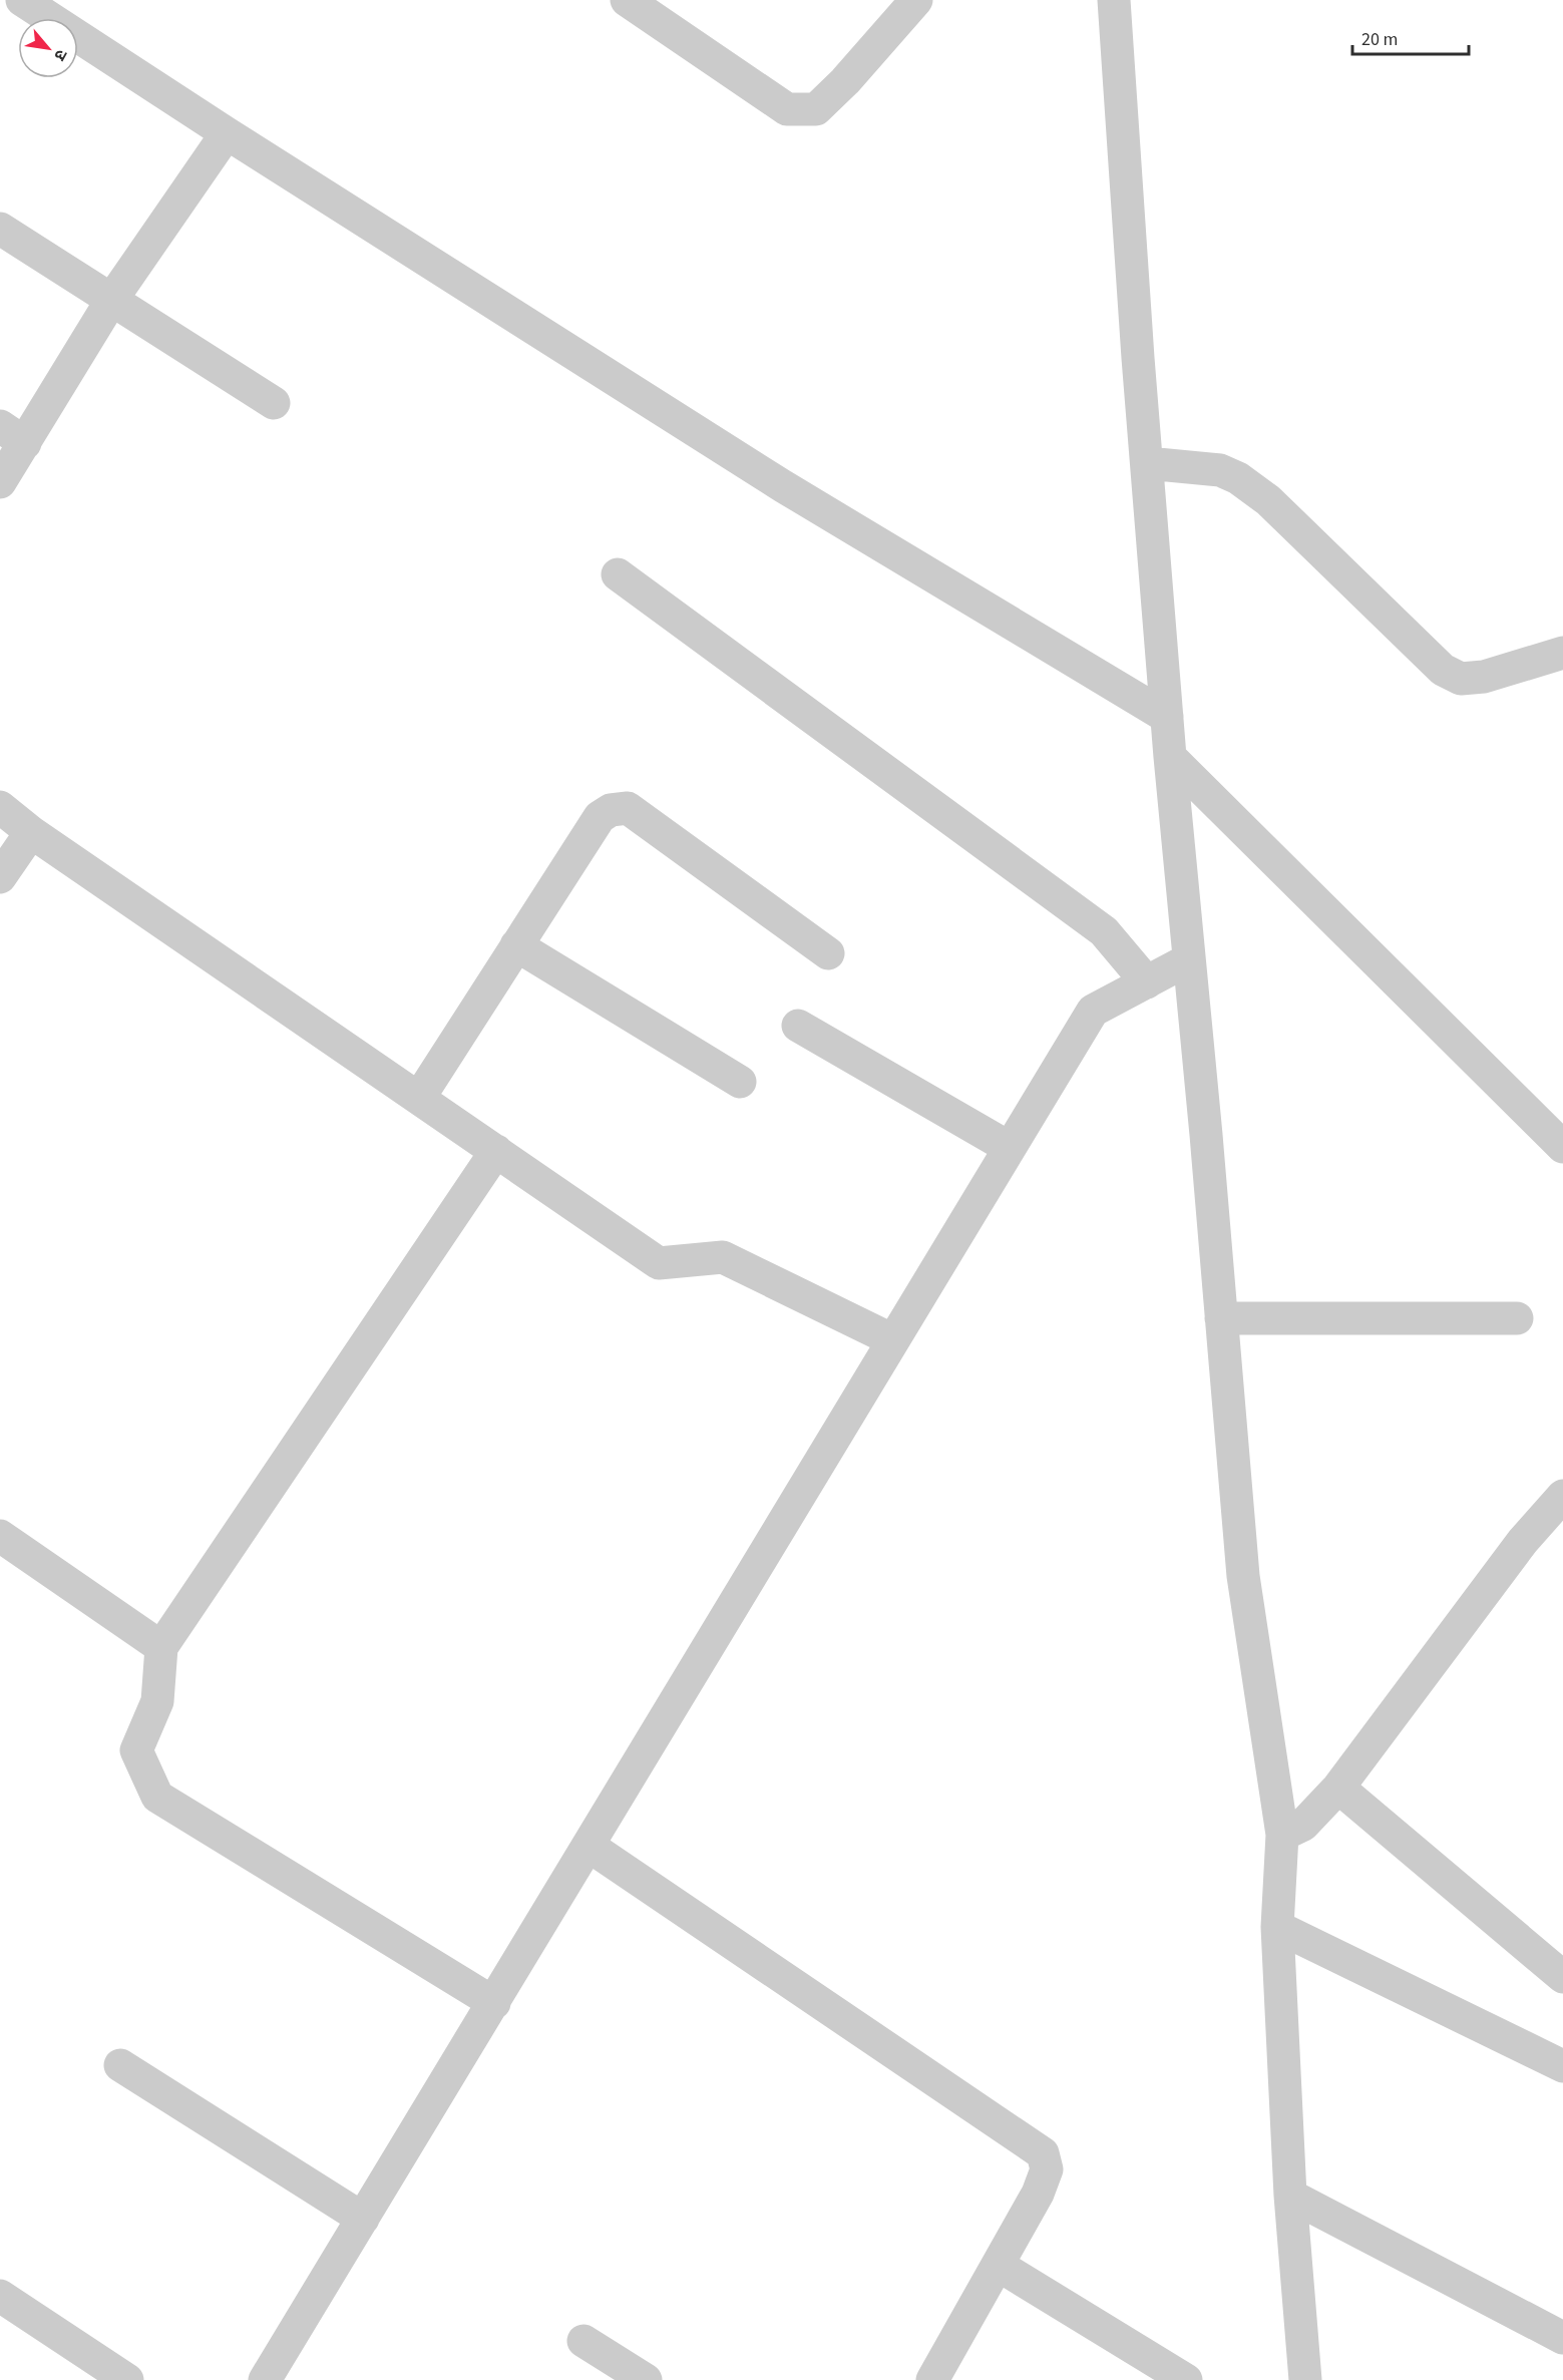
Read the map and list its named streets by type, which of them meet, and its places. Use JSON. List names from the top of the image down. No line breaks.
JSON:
{"scale_bar":"20 m","north":"bottom right"}
